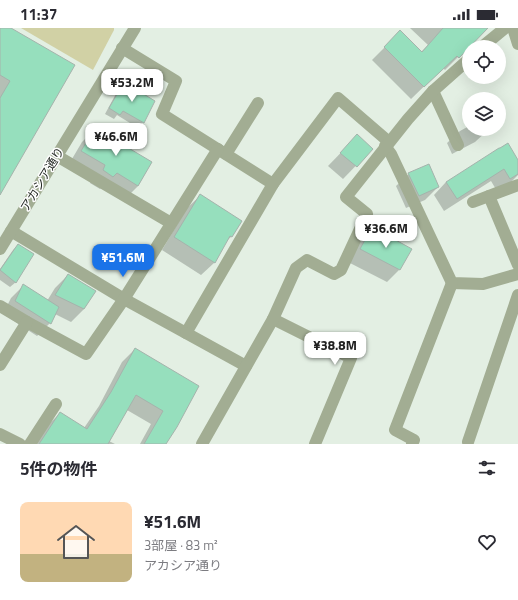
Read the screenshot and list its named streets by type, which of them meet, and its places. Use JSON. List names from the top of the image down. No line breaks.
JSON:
{"streets":{"street":["アカシア通り"]},"page":{"status":"11:37","price":["¥53.2M","¥46.6M","¥36.6M","¥51.6M","¥38.8M"],"heading":"5件の物件","list":[{"name":"¥51.6M","note":"3部屋 · 83 m² · アカシア通り"}]}}
